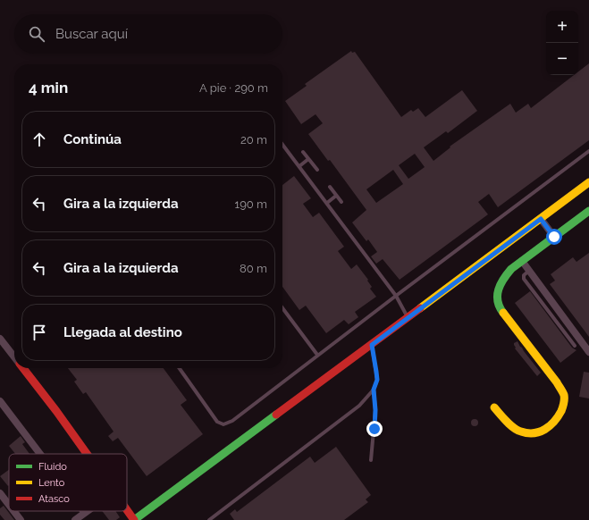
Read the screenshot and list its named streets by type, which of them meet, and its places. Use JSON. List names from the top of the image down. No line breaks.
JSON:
{"legend":["Fluido","Lento","Atasco"],"page":{"map_buttons":["+","−"],"search":"Buscar aquí","heading":["4 min","A pie · 290 m"],"list":[["Continúa","20 m"],["Gira a la izquierda","190 m"],["Gira a la izquierda","80 m"],"Llegada al destino"]}}
